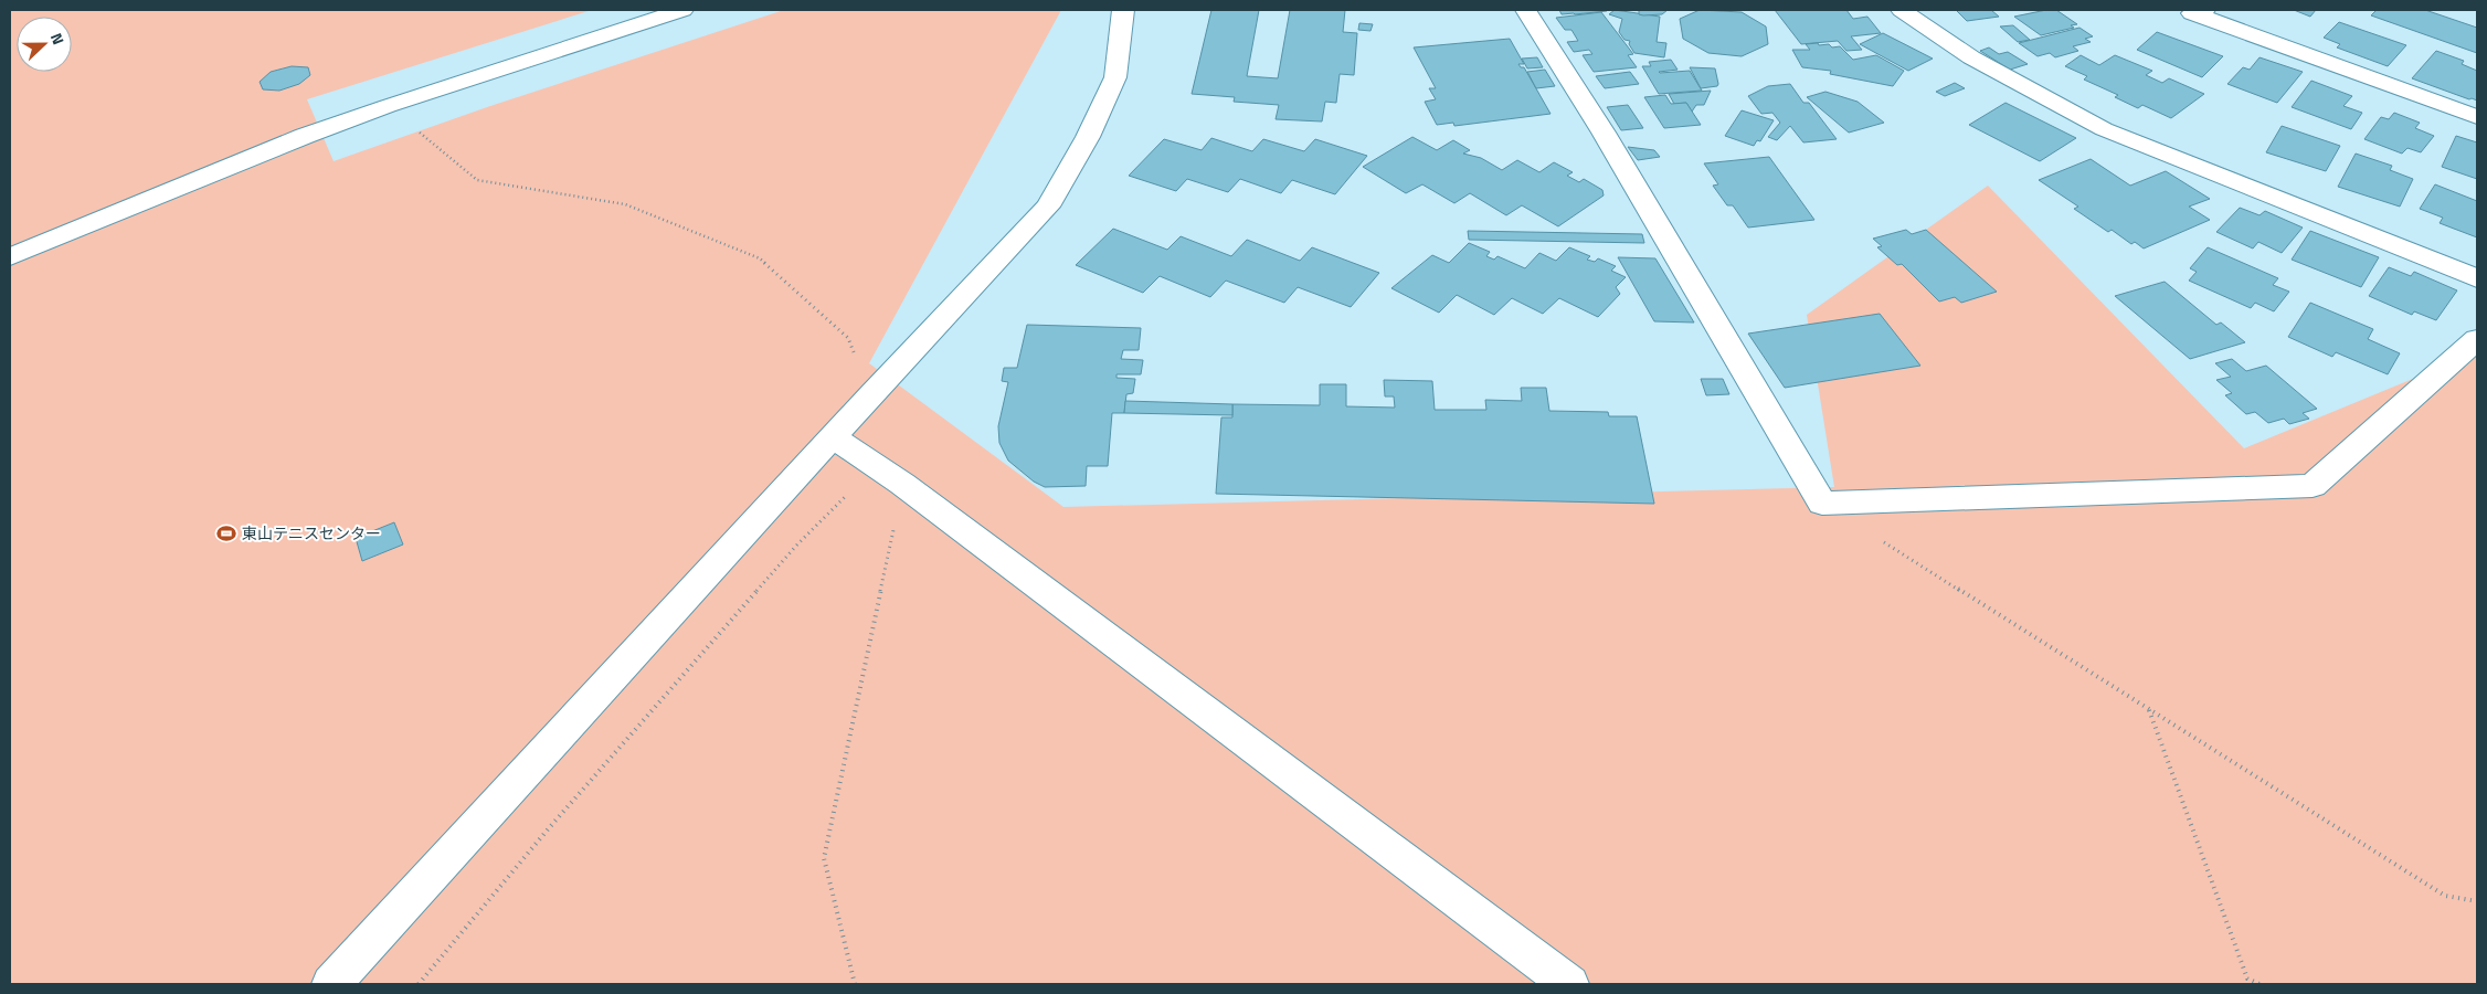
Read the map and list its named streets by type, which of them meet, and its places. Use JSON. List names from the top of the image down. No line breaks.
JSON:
{"places":{"sports":["東山テニスセンター"]},"north":"right"}
